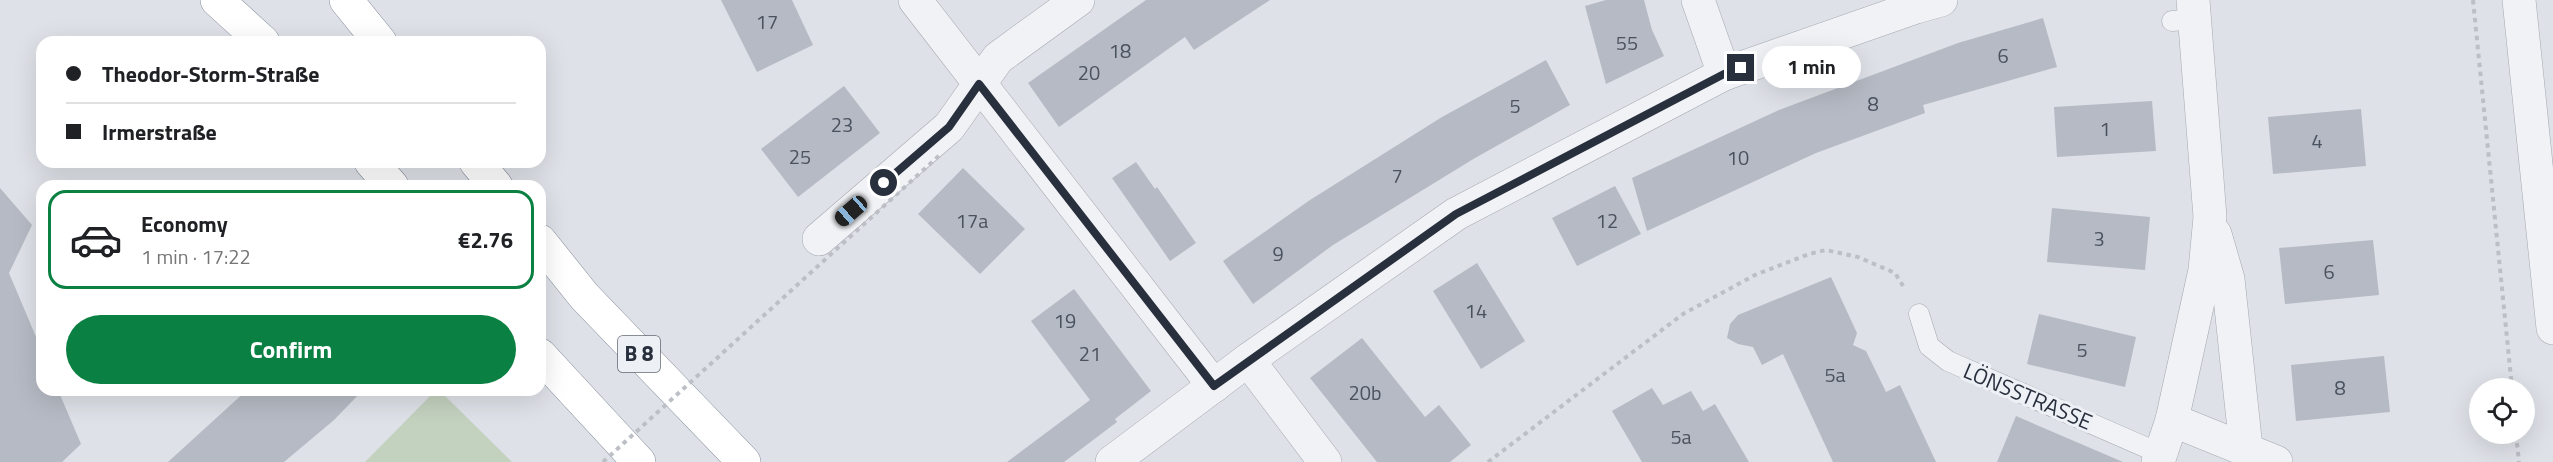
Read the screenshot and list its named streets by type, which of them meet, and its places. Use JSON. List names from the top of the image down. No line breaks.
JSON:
{"streets":{"highway":["B 8"],"street":["LÖNSSTRASSE"]},"house_numbers":["17","55","18","6","20","8","5","23","1","4","25","10","7","17a","12","3","9","6","14","19","5","21","5a","8","20b","5a"],"page":{"banner":["Theodor-Storm-Straße","Irmerstraße"],"bubble":"1 min","list":[{"name":"Economy","note":"1 min · 17:22","value":"€2.76"}],"buttons":"Confirm"}}
